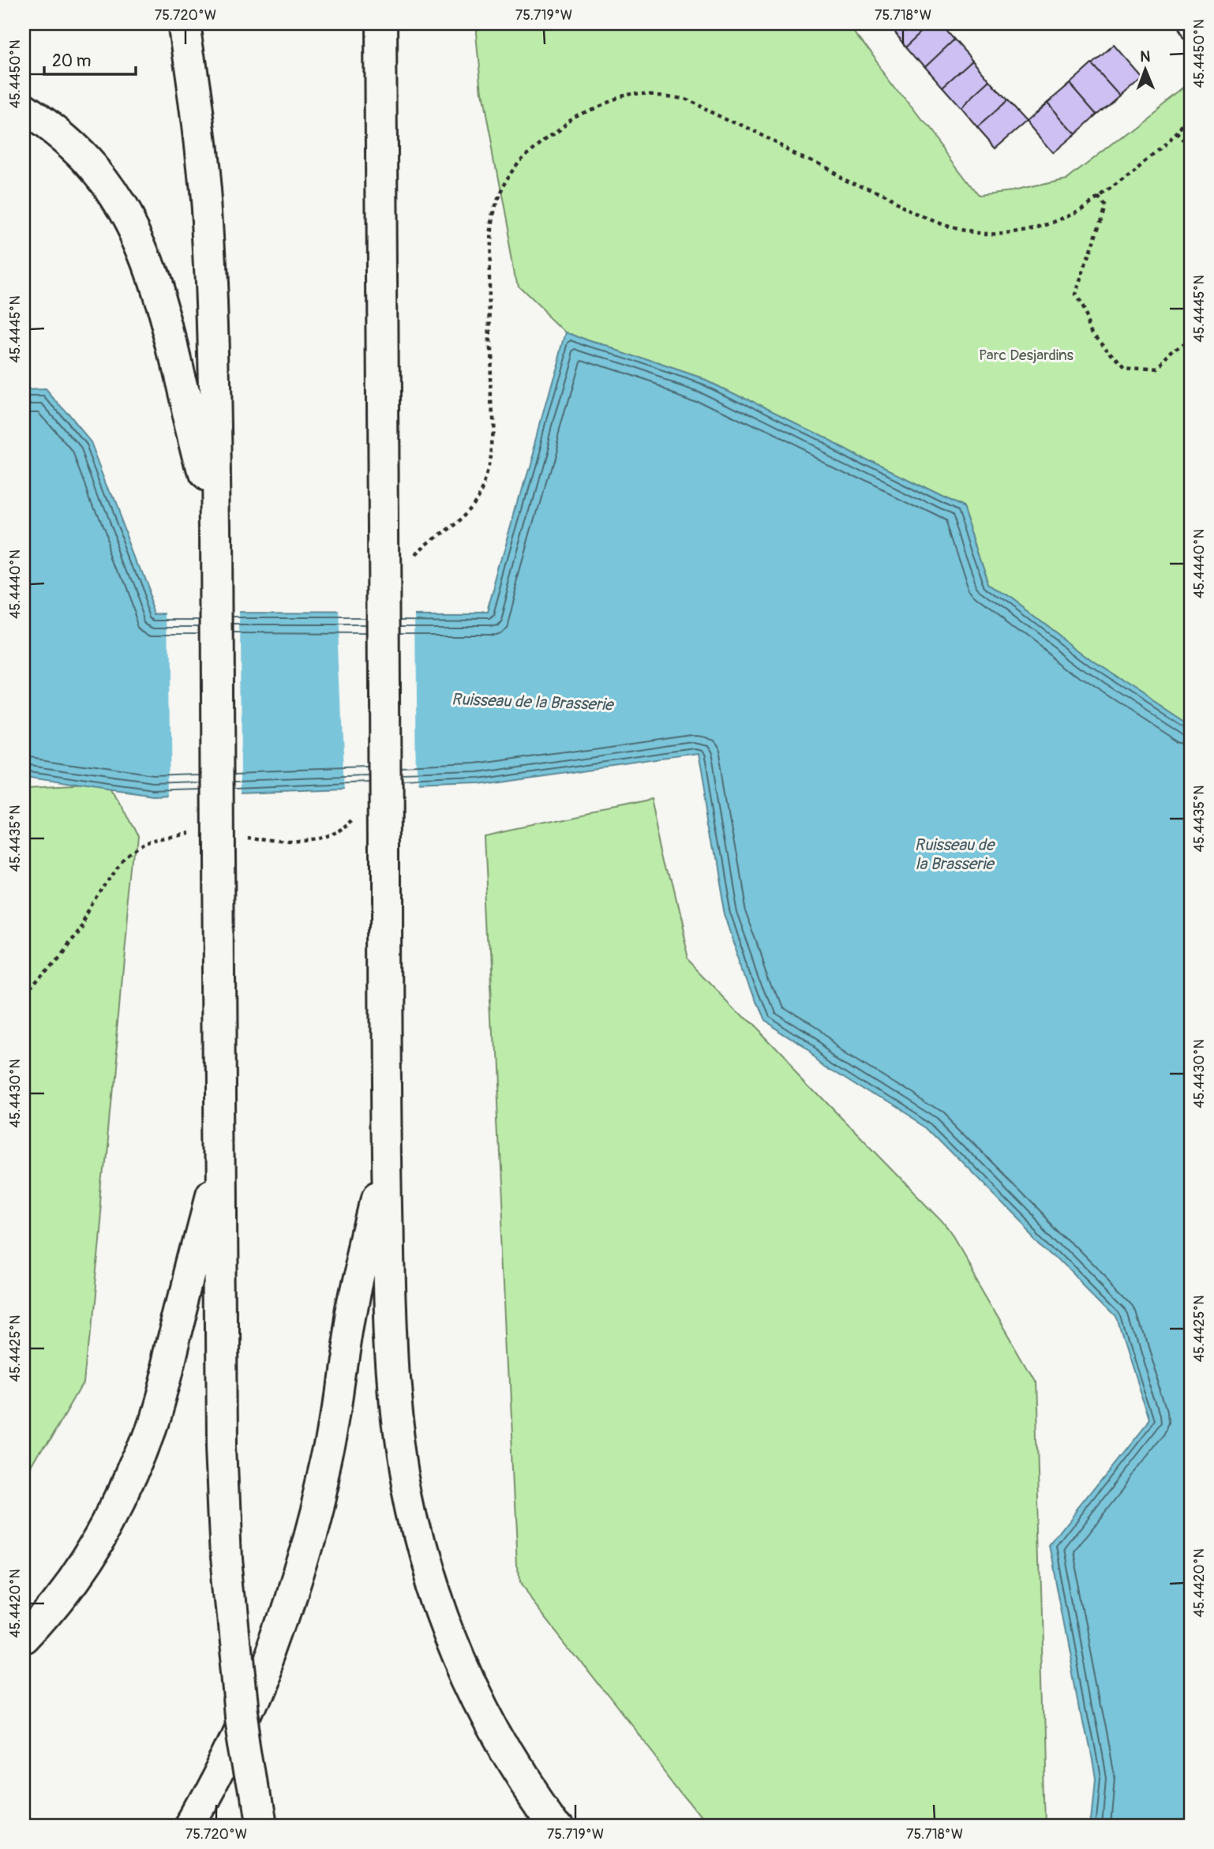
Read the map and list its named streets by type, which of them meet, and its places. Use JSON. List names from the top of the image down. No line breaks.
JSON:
{"water":["Ruisseau de la Brasserie"],"parks":["Parc Desjardins"],"scale_bar":"20 m","north":"top","coordinates":["75.720°W","75.719°W","75.718°W","45.4450°N","45.4445°N","45.4440°N","45.4435°N","45.4430°N","45.4425°N","45.4420°N"]}
